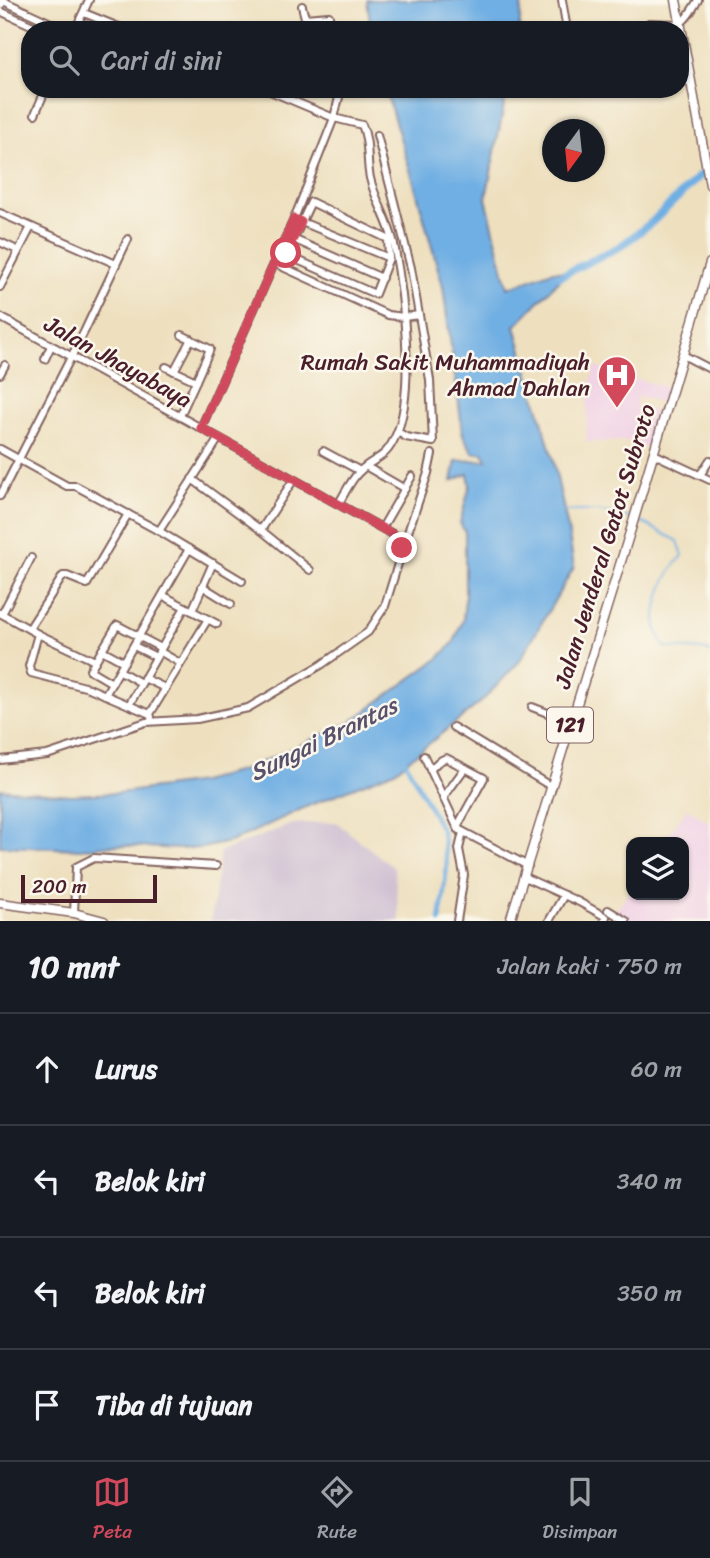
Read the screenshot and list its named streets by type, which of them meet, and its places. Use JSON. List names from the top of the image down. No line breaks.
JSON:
{"streets":{"main road":["Jalan Jenderal Gatot Subroto","121"],"street":["Jalan Jhayabaya"]},"water":["Sungai Brantas"],"places":{"hospital":["Rumah Sakit Muhammadiyah Ahmad Dahlan"]},"scale_bar":"200 m","north":"bottom","page":{"search":"Cari di sini","scale":"200 m","heading":["10 mnt","Jalan kaki · 750 m"],"list":[["Lurus","60 m"],["Belok kiri","340 m"],["Belok kiri","350 m"],"Tiba di tujuan"],"nav":["Peta","Rute","Disimpan"]}}
